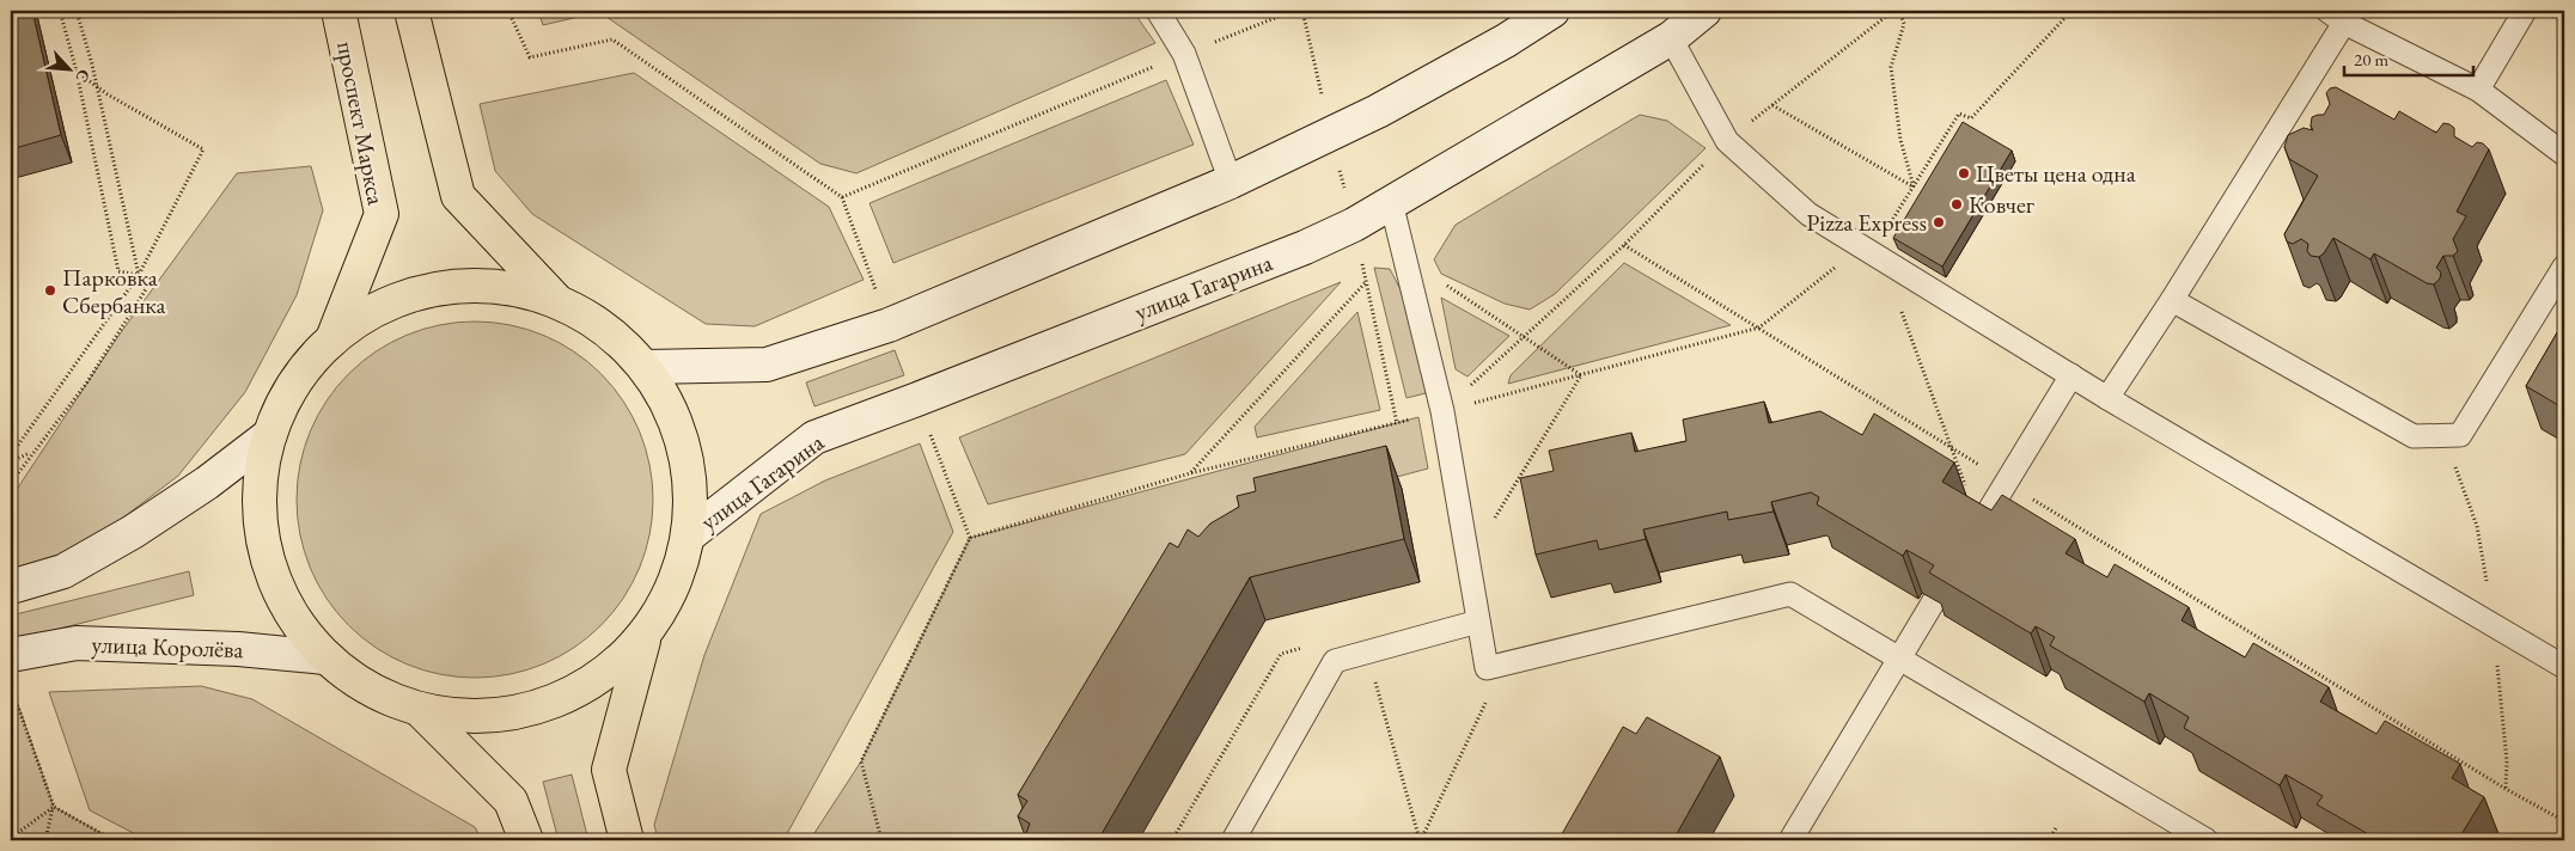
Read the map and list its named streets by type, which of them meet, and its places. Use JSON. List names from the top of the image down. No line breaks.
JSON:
{"streets":{"main road":["проспект Маркса","улица Гагарина","улица Королёва"]},"places":["Цветы цена одна","Ковчег","Pizza Express","Парковка Сбербанка"],"scale_bar":"20 m","north":"bottom right"}
